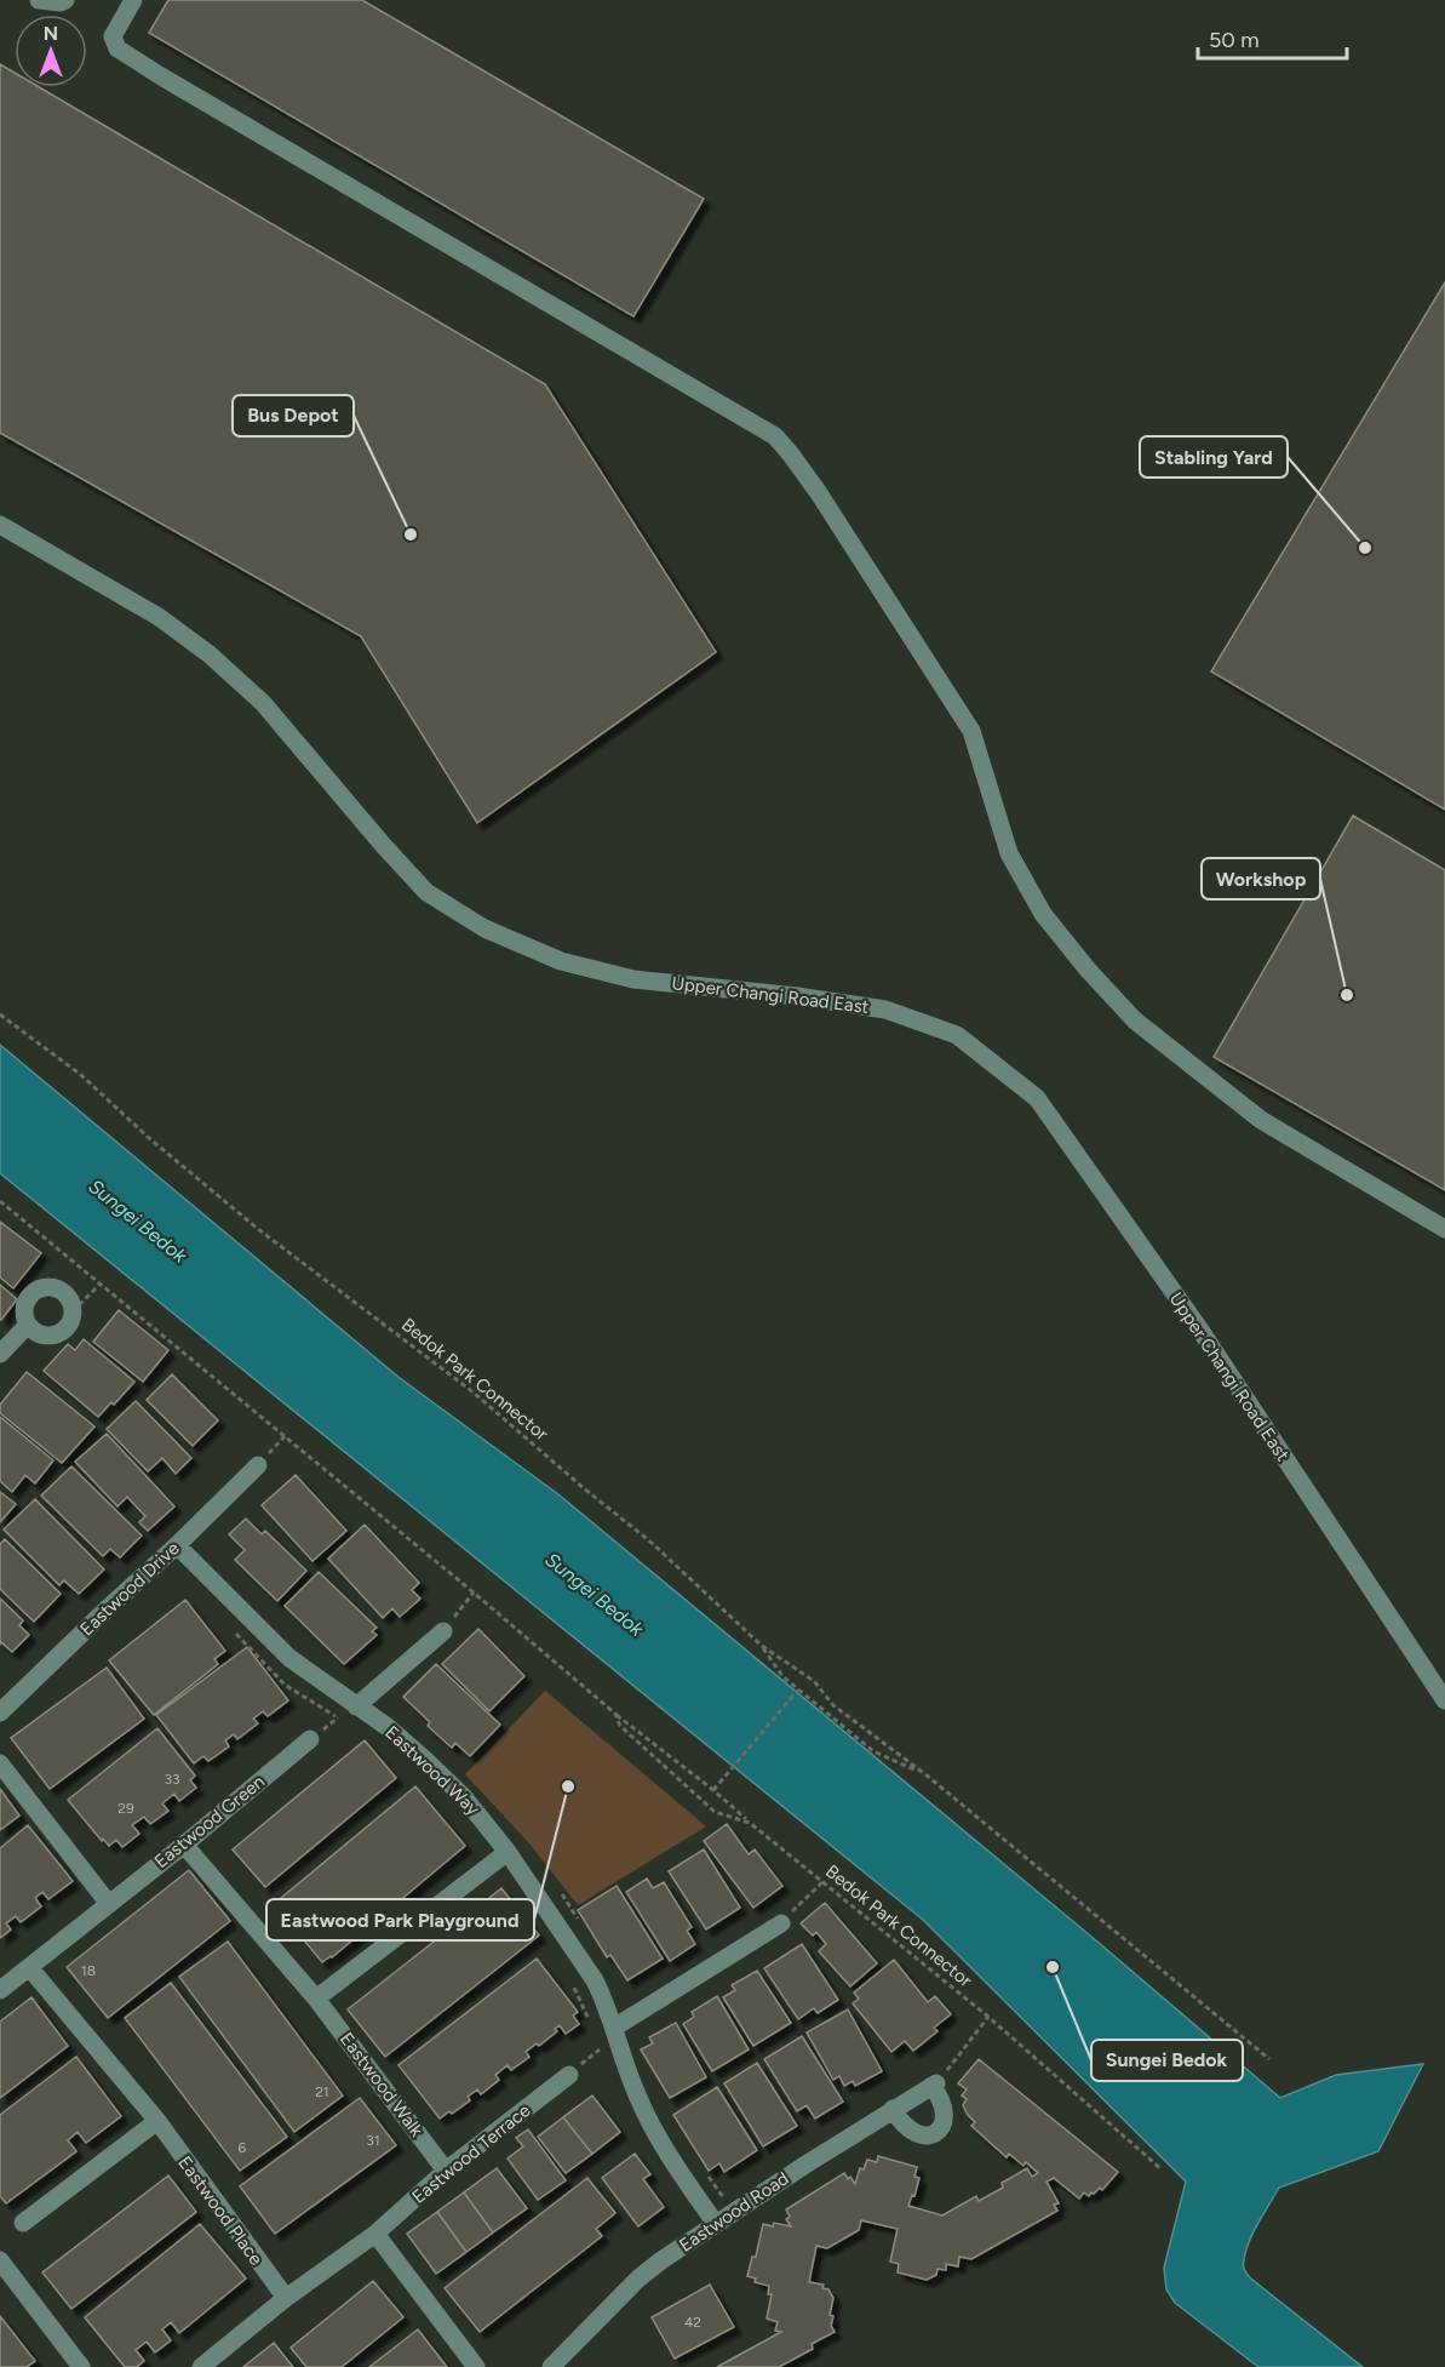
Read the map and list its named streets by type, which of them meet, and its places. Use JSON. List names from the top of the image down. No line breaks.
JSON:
{"streets":{"street":["Upper Changi Road East","Eastwood Drive","Eastwood Way","Eastwood Green","Eastwood Walk","Eastwood Terrace","Eastwood Place","Eastwood Road"],"path":["Bedok Park Connector"]},"crossings":[["Eastwood Drive","Eastwood Way"],["Eastwood Way","Eastwood Road"],["Eastwood Green","Eastwood Walk"],["Eastwood Green","Eastwood Place"],["Eastwood Walk","Eastwood Terrace"],["Eastwood Terrace","Eastwood Place"]],"water":["Sungei Bedok"],"places":["Bus Depot","Stabling Yard","Workshop","Eastwood Park Playground","Sungei Bedok"],"house_numbers":["33","29","18","21","31","6","42"],"scale_bar":"50 m","north":"top"}
